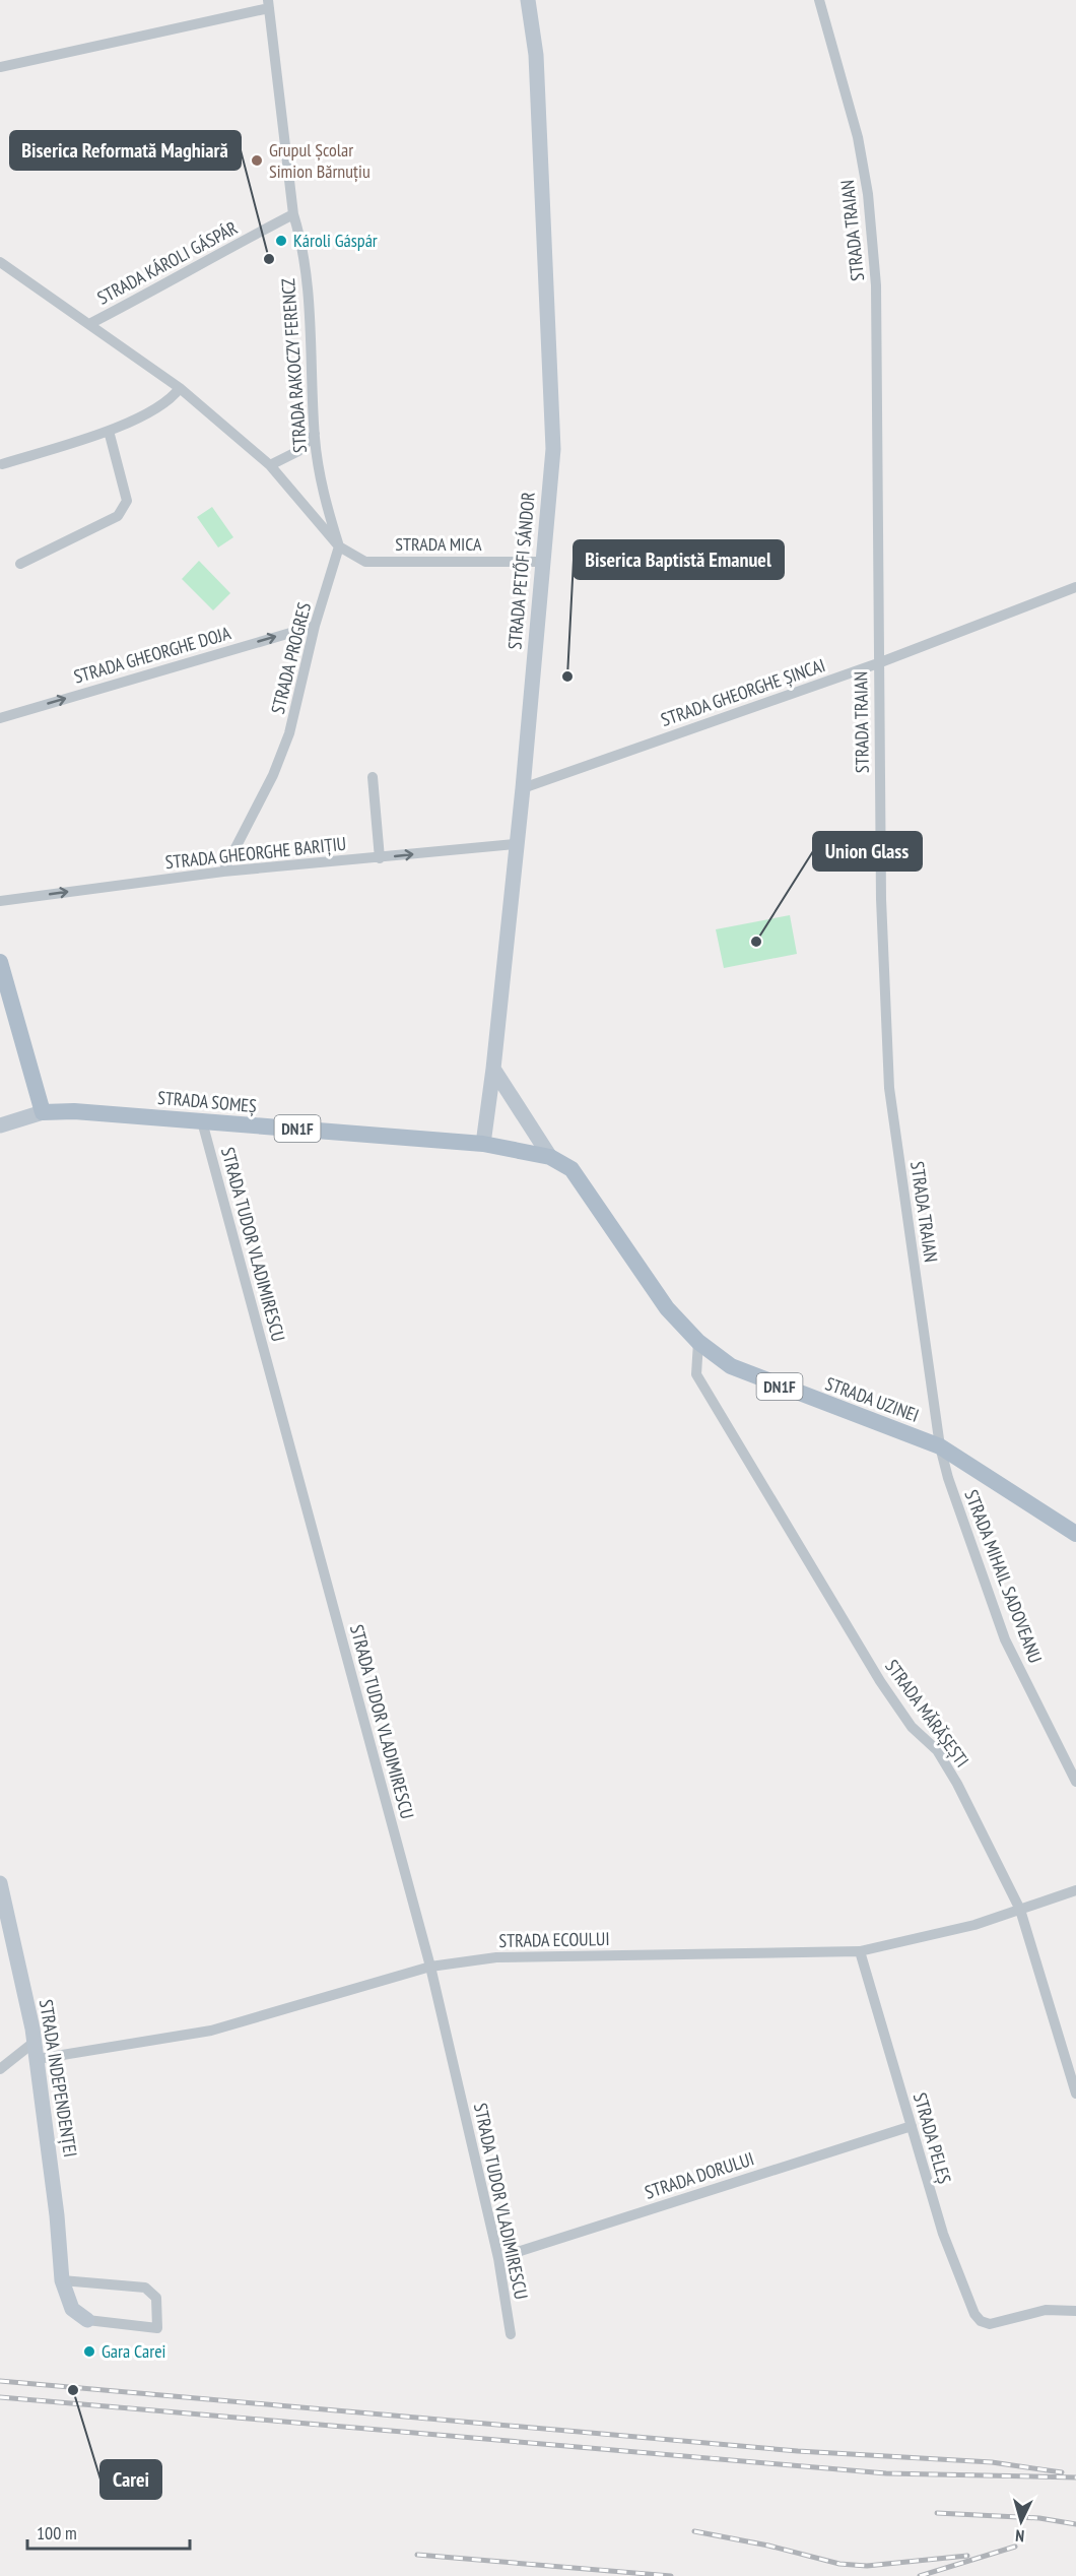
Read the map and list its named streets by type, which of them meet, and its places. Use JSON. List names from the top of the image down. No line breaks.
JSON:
{"streets":{"main road":["STRADA PETŐFI SÁNDOR","STRADA SOMEȘ","DN1F","STRADA UZINEI","STRADA INDEPENDENȚEI"],"street":["STRADA TRAIAN","STRADA KÁROLI GÁSPÁR","STRADA RAKOCZY FERENCZ","STRADA MICA","STRADA GHEORGHE DOJA","STRADA PROGRES","STRADA GHEORGHE ȘINCAI","STRADA GHEORGHE BARIȚIU","STRADA TUDOR VLADIMIRESCU","STRADA MIHAIL SADOVEANU","STRADA MĂRĂȘEȘTI","STRADA ECOULUI","STRADA PELEȘ","STRADA DORULUI"]},"crossings":[["STRADA TRAIAN","STRADA GHEORGHE ȘINCAI"],["STRADA TRAIAN","STRADA UZINEI"],["STRADA TRAIAN","STRADA MIHAIL SADOVEANU"],["STRADA KÁROLI GÁSPÁR","STRADA RAKOCZY FERENCZ"],["STRADA RAKOCZY FERENCZ","STRADA MICA"],["STRADA RAKOCZY FERENCZ","STRADA PROGRES"],["STRADA MICA","STRADA PETŐFI SÁNDOR"],["STRADA MICA","STRADA PROGRES"],["STRADA PETŐFI SÁNDOR","STRADA GHEORGHE ȘINCAI"],["STRADA PETŐFI SÁNDOR","STRADA GHEORGHE BARIȚIU"],["STRADA PETŐFI SÁNDOR","STRADA SOMEȘ"],["STRADA GHEORGHE DOJA","STRADA PROGRES"],["STRADA PROGRES","STRADA GHEORGHE BARIȚIU"],["STRADA SOMEȘ","STRADA TUDOR VLADIMIRESCU"],["STRADA SOMEȘ","STRADA UZINEI"],["STRADA TUDOR VLADIMIRESCU","STRADA ECOULUI"],["STRADA TUDOR VLADIMIRESCU","STRADA DORULUI"],["STRADA UZINEI","STRADA MIHAIL SADOVEANU"],["STRADA UZINEI","STRADA MĂRĂȘEȘTI"],["STRADA MĂRĂȘEȘTI","STRADA ECOULUI"],["STRADA ECOULUI","STRADA INDEPENDENȚEI"],["STRADA ECOULUI","STRADA PELEȘ"],["STRADA PELEȘ","STRADA DORULUI"]],"one_way":["STRADA GHEORGHE DOJA","STRADA GHEORGHE BARIȚIU"],"places":["Grupul Școlar Simion Bărnuțiu","Károli Gáspár","Biserica Reformată Maghiară","Biserica Baptistă Emanuel","Union Glass","Gara Carei","Carei"],"scale_bar":"100 m","north":"bottom"}
